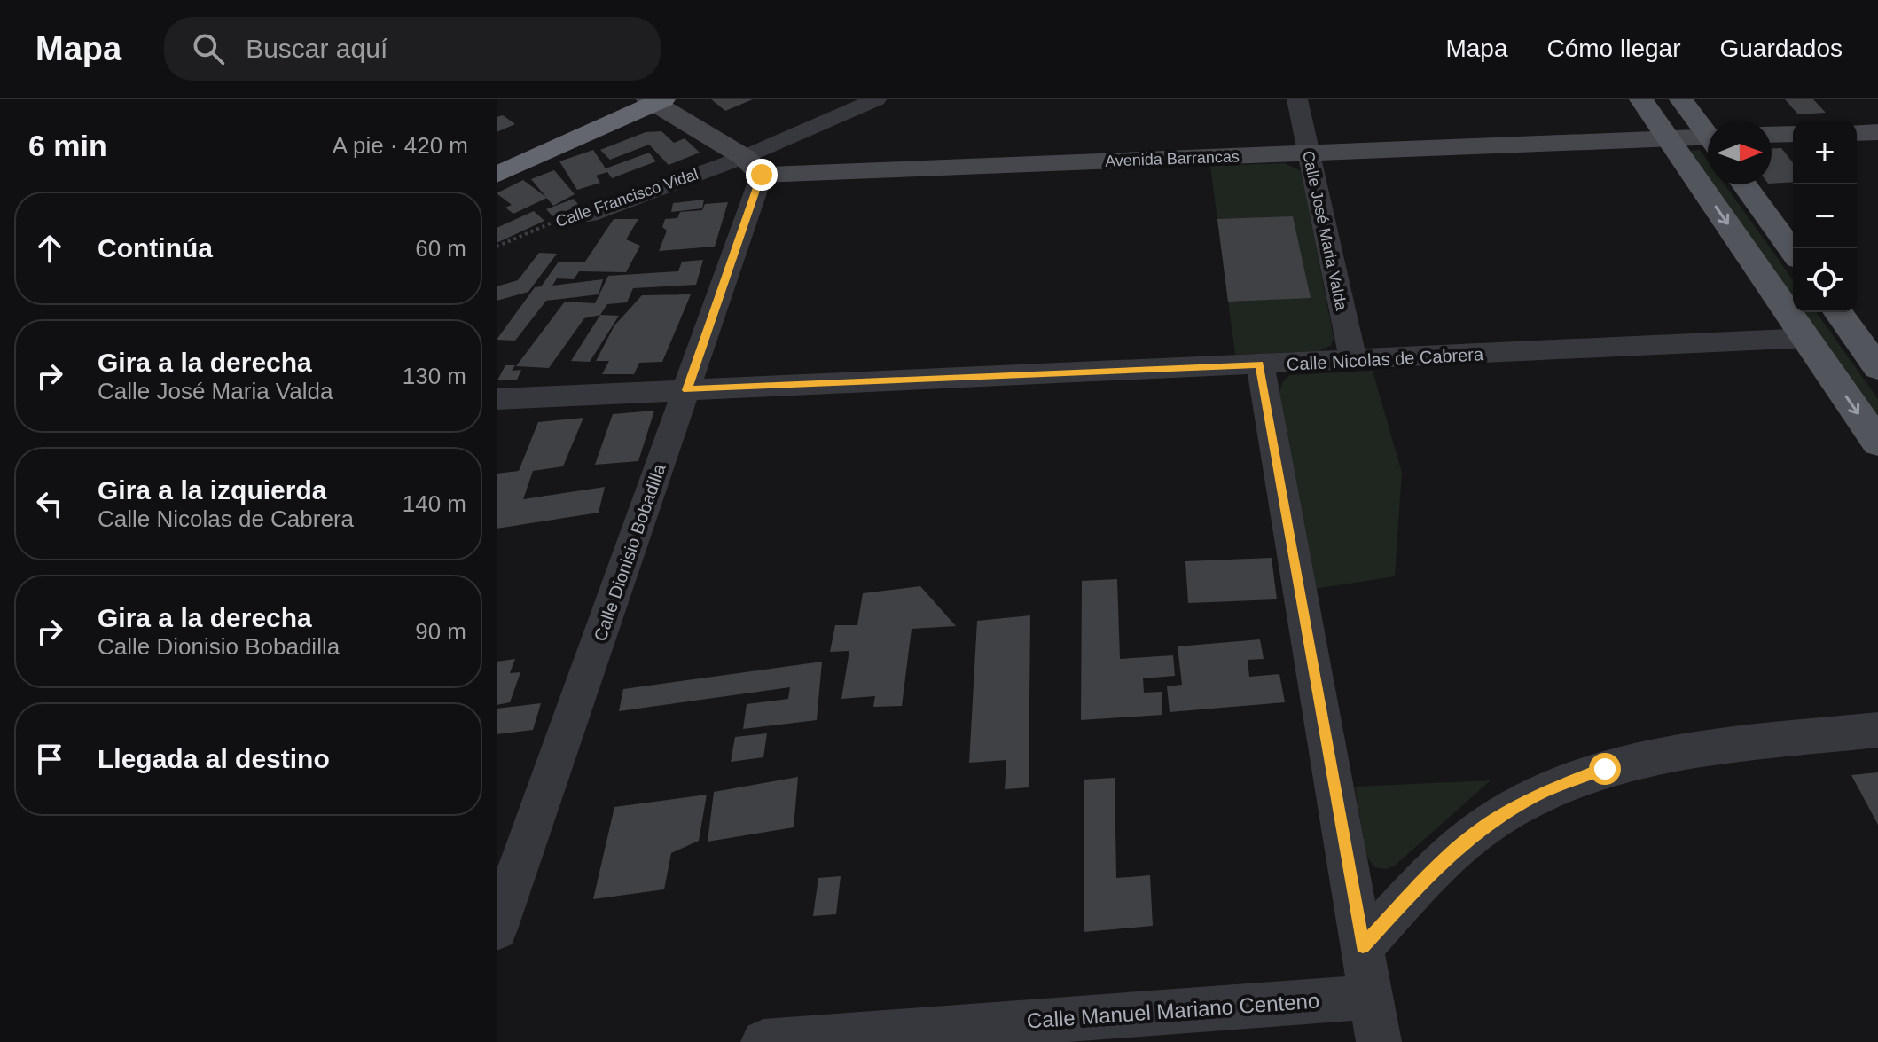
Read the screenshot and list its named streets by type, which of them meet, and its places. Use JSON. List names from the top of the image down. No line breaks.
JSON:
{"streets":{"street":["Avenida Barrancas","Calle Francisco Vidal","Calle José Maria Valda","Calle Nicolas de Cabrera","Calle Dionisio Bobadilla","Calle Manuel Mariano Centeno"]},"crossings":[["Avenida Barrancas","Calle Francisco Vidal"],["Avenida Barrancas","Calle José Maria Valda"],["Avenida Barrancas","Calle Dionisio Bobadilla"],["Calle Francisco Vidal","Calle Dionisio Bobadilla"],["Calle José Maria Valda","Calle Nicolas de Cabrera"],["Calle Nicolas de Cabrera","Calle Dionisio Bobadilla"]],"north":"right","page":{"header":"Mapa","search":"Buscar aquí","nav":["Mapa","Cómo llegar","Guardados"],"heading":["6 min","A pie · 420 m"],"map_buttons":["+","−"],"list":[["Continúa","60 m"],["Gira a la derecha","Calle José Maria Valda","130 m"],["Gira a la izquierda","Calle Nicolas de Cabrera","140 m"],["Gira a la derecha","Calle Dionisio Bobadilla","90 m"],"Llegada al destino"]}}
